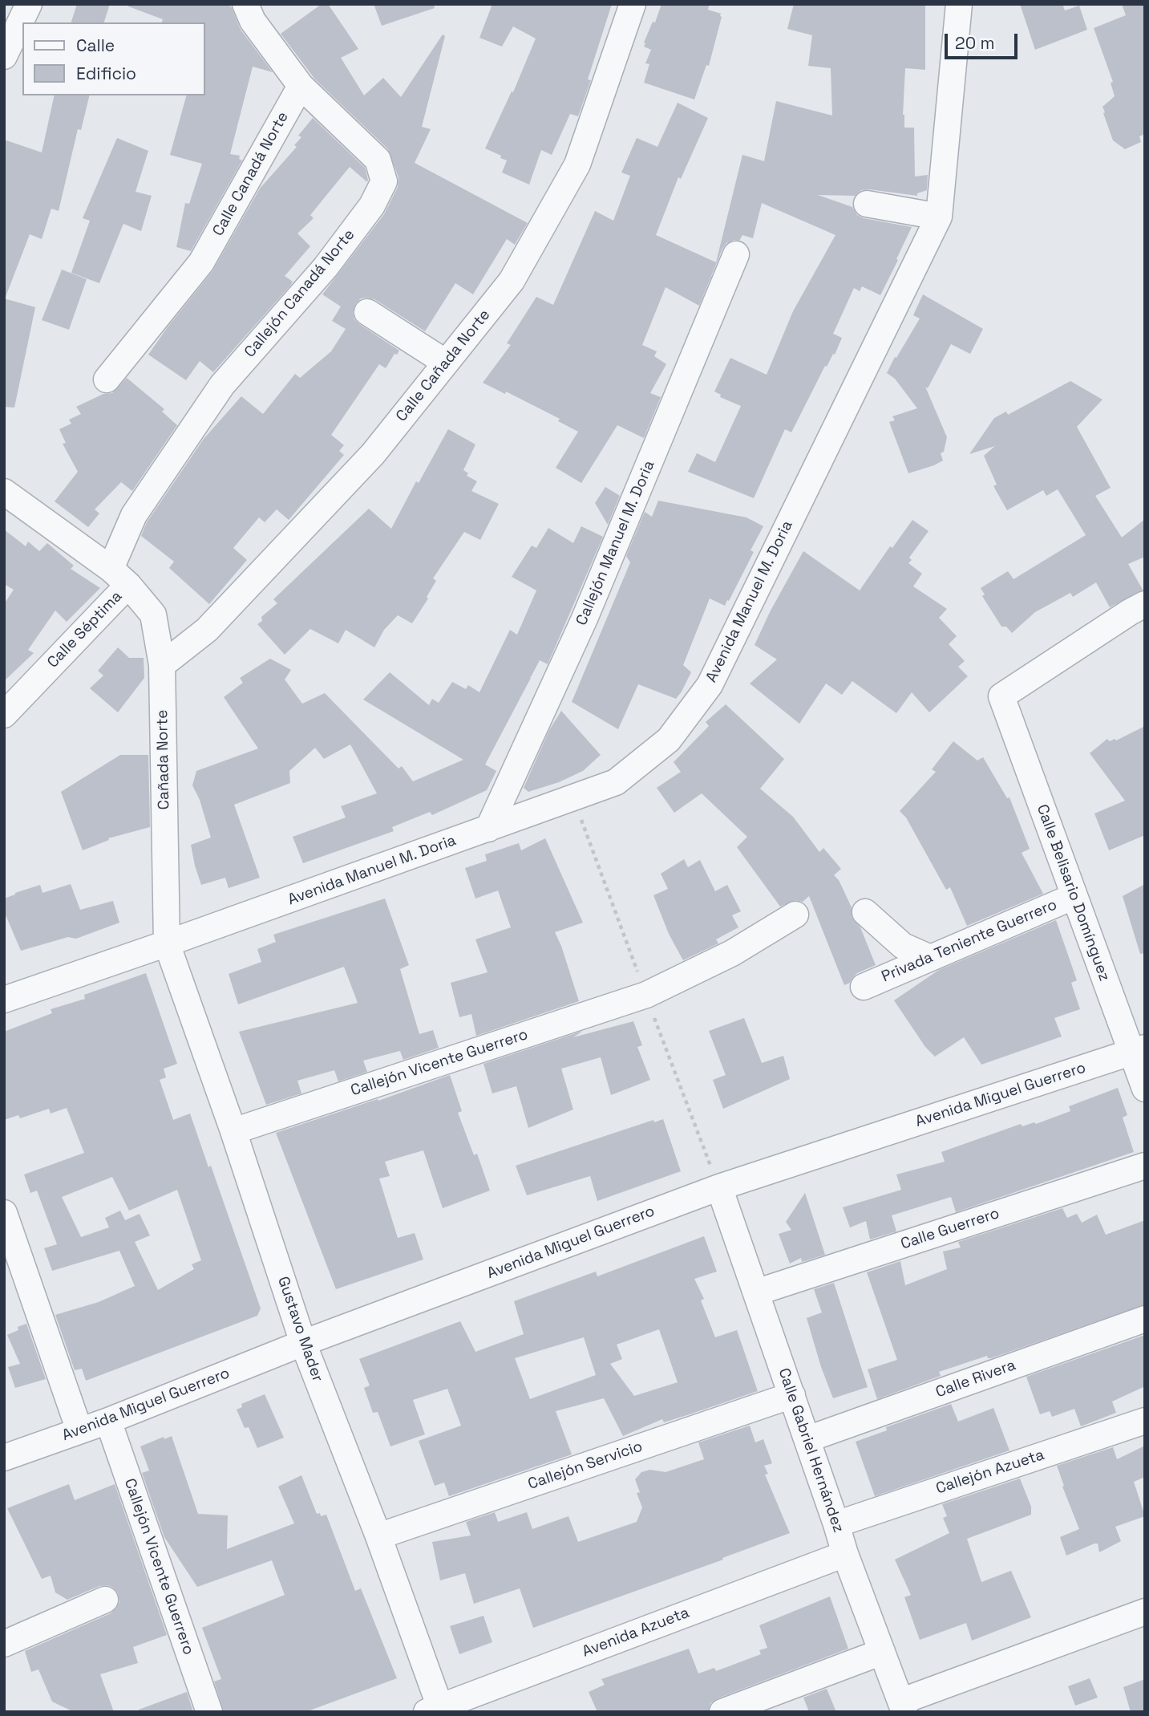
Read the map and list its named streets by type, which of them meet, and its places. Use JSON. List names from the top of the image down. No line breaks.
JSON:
{"streets":{"street":["Calle Canadá Norte","Callejón Canadá Norte","Calle Cañada Norte","Callejón Manuel M. Doria","Avenida Manuel M. Doria","Calle Séptima","Cañada Norte","Calle Belisario Domínguez","Privada Teniente Guerrero","Callejón Vicente Guerrero","Avenida Miguel Guerrero","Calle Guerrero","Gustavo Mader","Calle Rivera","Calle Gabriel Hernández","Callejón Servicio","Callejón Azueta","Avenida Azueta"]},"crossings":[["Calle Canadá Norte","Callejón Canadá Norte"],["Callejón Canadá Norte","Calle Séptima"],["Callejón Canadá Norte","Cañada Norte"],["Calle Cañada Norte","Cañada Norte"],["Callejón Manuel M. Doria","Avenida Manuel M. Doria"],["Avenida Manuel M. Doria","Cañada Norte"],["Avenida Manuel M. Doria","Gustavo Mader"],["Calle Séptima","Cañada Norte"],["Cañada Norte","Gustavo Mader"],["Calle Belisario Domínguez","Privada Teniente Guerrero"],["Calle Belisario Domínguez","Avenida Miguel Guerrero"],["Callejón Vicente Guerrero","Avenida Miguel Guerrero"],["Callejón Vicente Guerrero","Gustavo Mader"],["Avenida Miguel Guerrero","Gustavo Mader"],["Avenida Miguel Guerrero","Calle Gabriel Hernández"],["Calle Guerrero","Calle Gabriel Hernández"],["Gustavo Mader","Callejón Servicio"],["Gustavo Mader","Avenida Azueta"],["Calle Rivera","Calle Gabriel Hernández"],["Calle Gabriel Hernández","Callejón Servicio"],["Calle Gabriel Hernández","Callejón Azueta"],["Calle Gabriel Hernández","Avenida Azueta"]],"legend":["Calle","Edificio"],"scale_bar":"20 m"}
